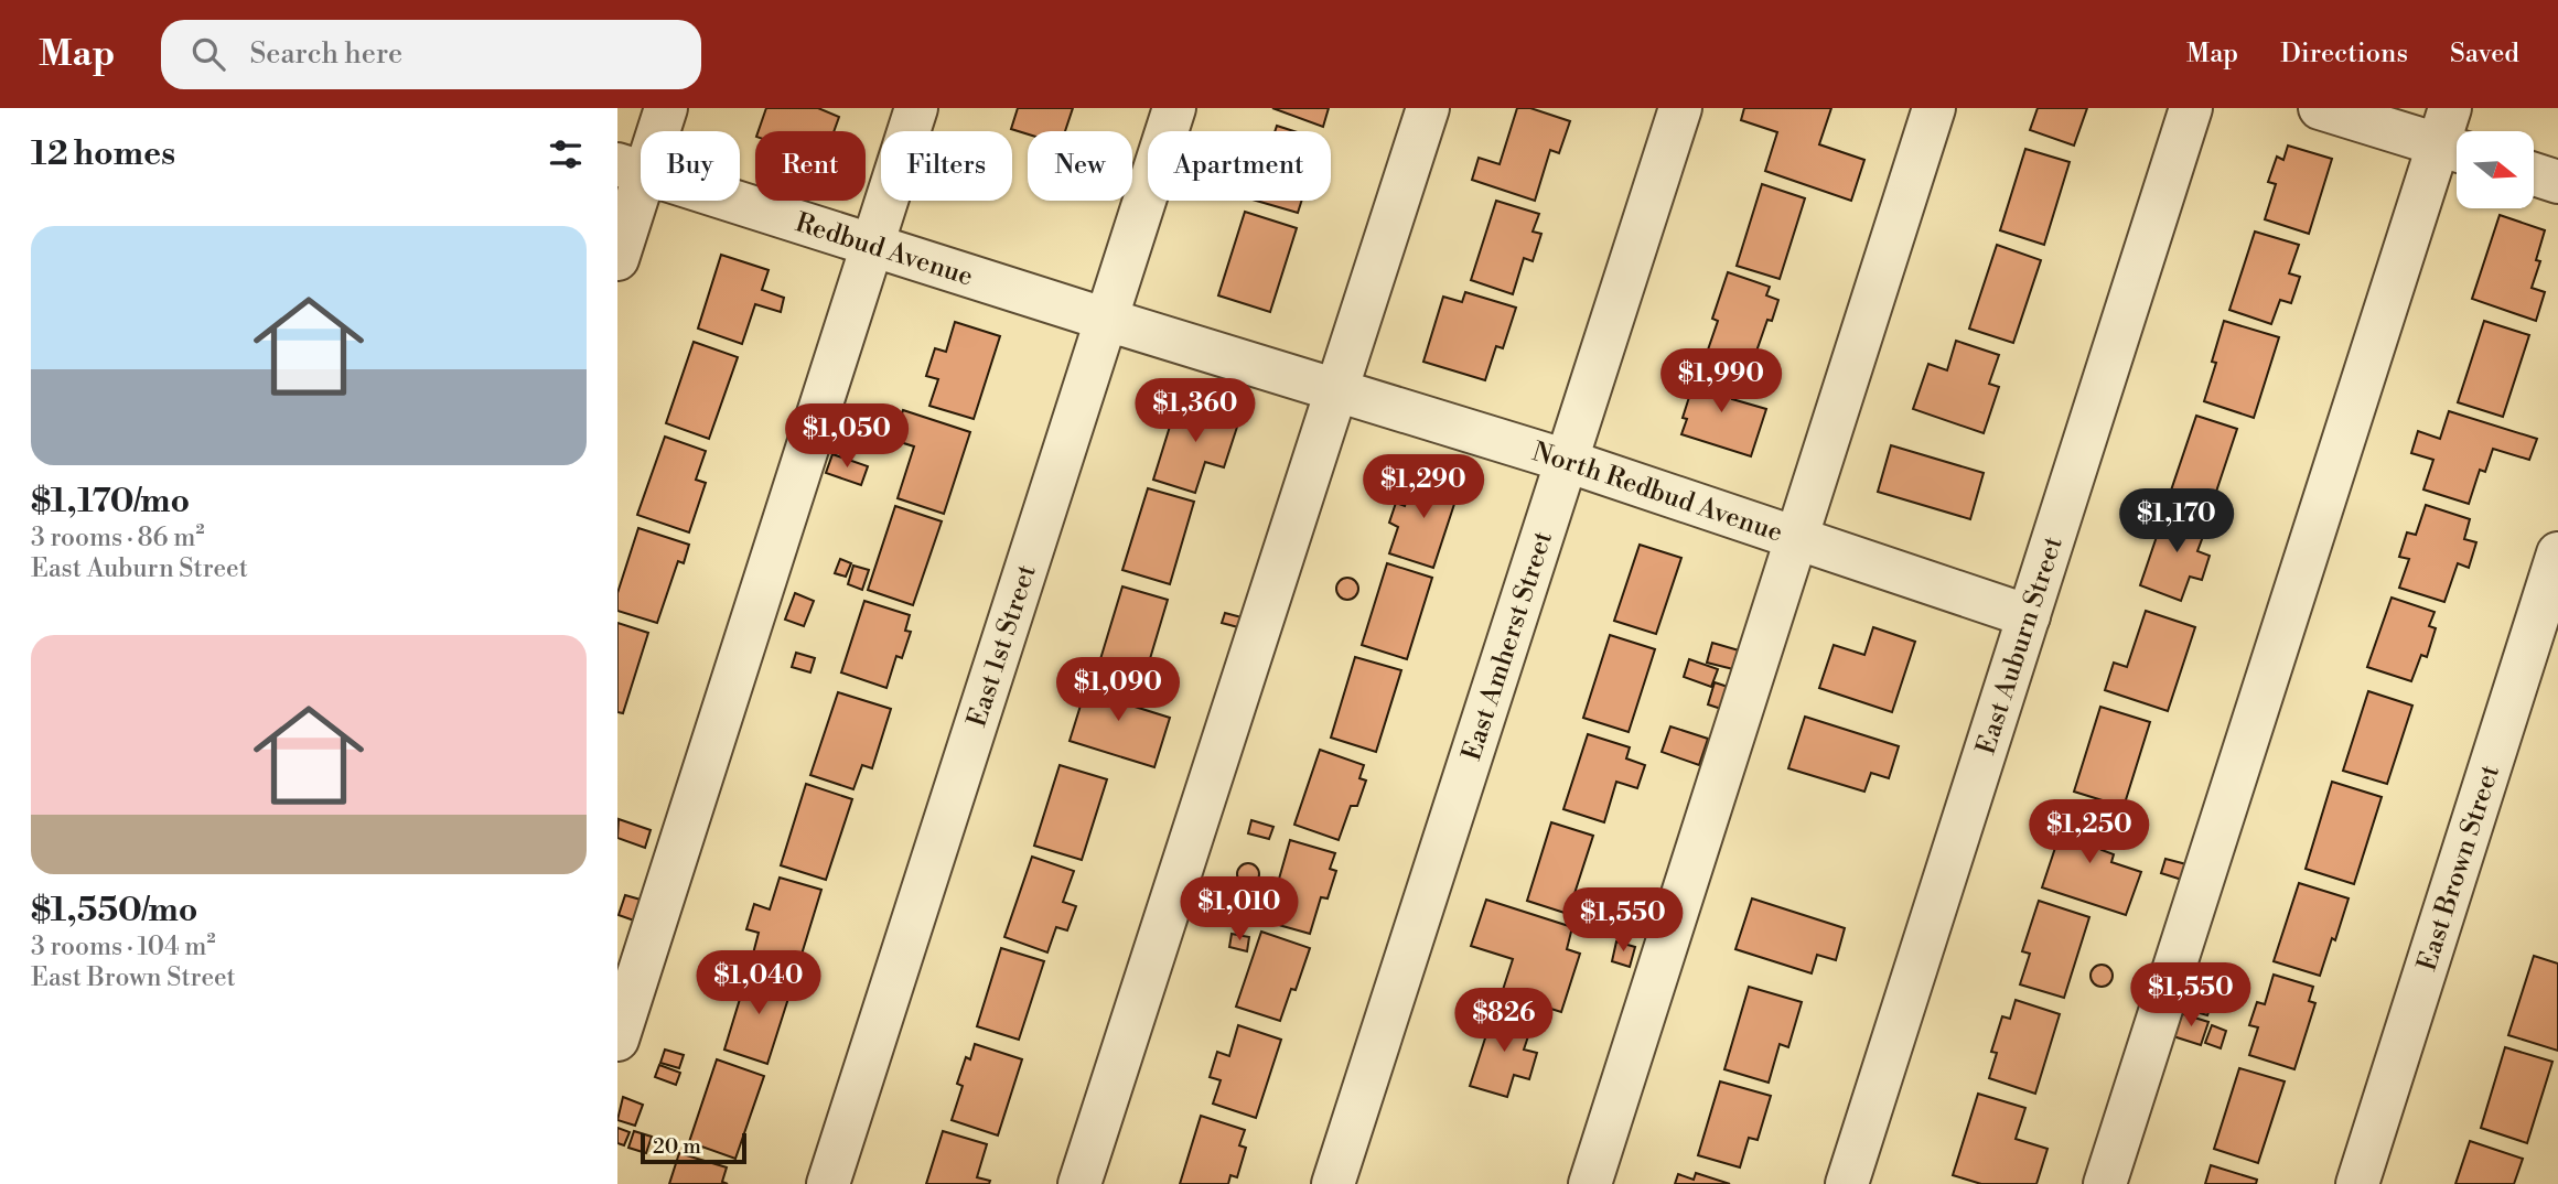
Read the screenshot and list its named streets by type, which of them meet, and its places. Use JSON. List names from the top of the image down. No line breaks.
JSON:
{"streets":{"street":["Redbud Avenue","North Redbud Avenue","East 1st Street","East Amherst Street","East Auburn Street","East Brown Street"]},"crossings":[["Redbud Avenue","North Redbud Avenue"],["Redbud Avenue","East 1st Street"],["North Redbud Avenue","East 1st Street"],["North Redbud Avenue","East Amherst Street"],["North Redbud Avenue","East Auburn Street"]],"scale_bar":"20 m","north":"right","page":{"header":"Map","search":"Search here","nav":["Map","Directions","Saved"],"heading":"12 homes","chip":["Buy","Rent","Filters","New","Apartment"],"list":[{"name":"$1,170/mo","note":"3 rooms · 86 m² · East Auburn Street"},{"name":"$1,550/mo","note":"3 rooms · 104 m² · East Brown Street"}],"price":["$1,990","$1,360","$1,050","$1,290","$1,170","$1,090","$1,250","$1,010","$1,550","$1,040","$1,550","$826"],"scale":"20 m"}}
